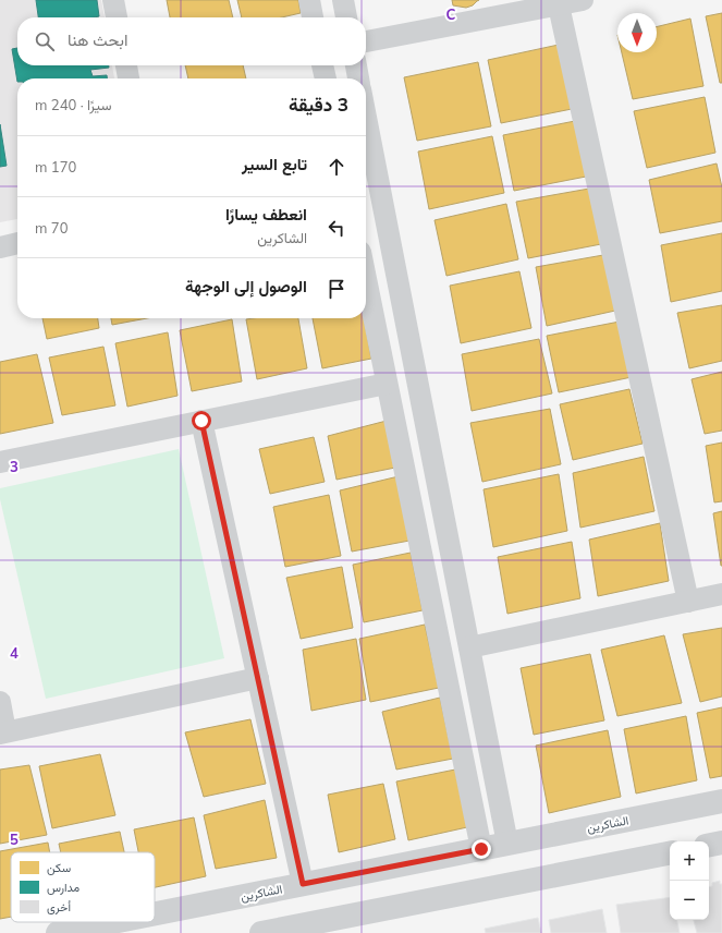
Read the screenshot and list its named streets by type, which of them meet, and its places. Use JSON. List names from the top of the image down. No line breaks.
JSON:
{"streets":{"street":["الشاكرين"]},"legend":["سكن","مدارس","أخرى"],"north":"bottom","page":{"search":"ابحث هنا","heading":["3 دقيقة","سيرًا · 240 m"],"list":[["تابع السير","170 m"],["انعطف يسارًا","الشاكرين","70 m"],"الوصول إلى الوجهة"],"map_buttons":["+","−"]},"grid":{"columns":["C"],"rows":["3","4","5"]}}
